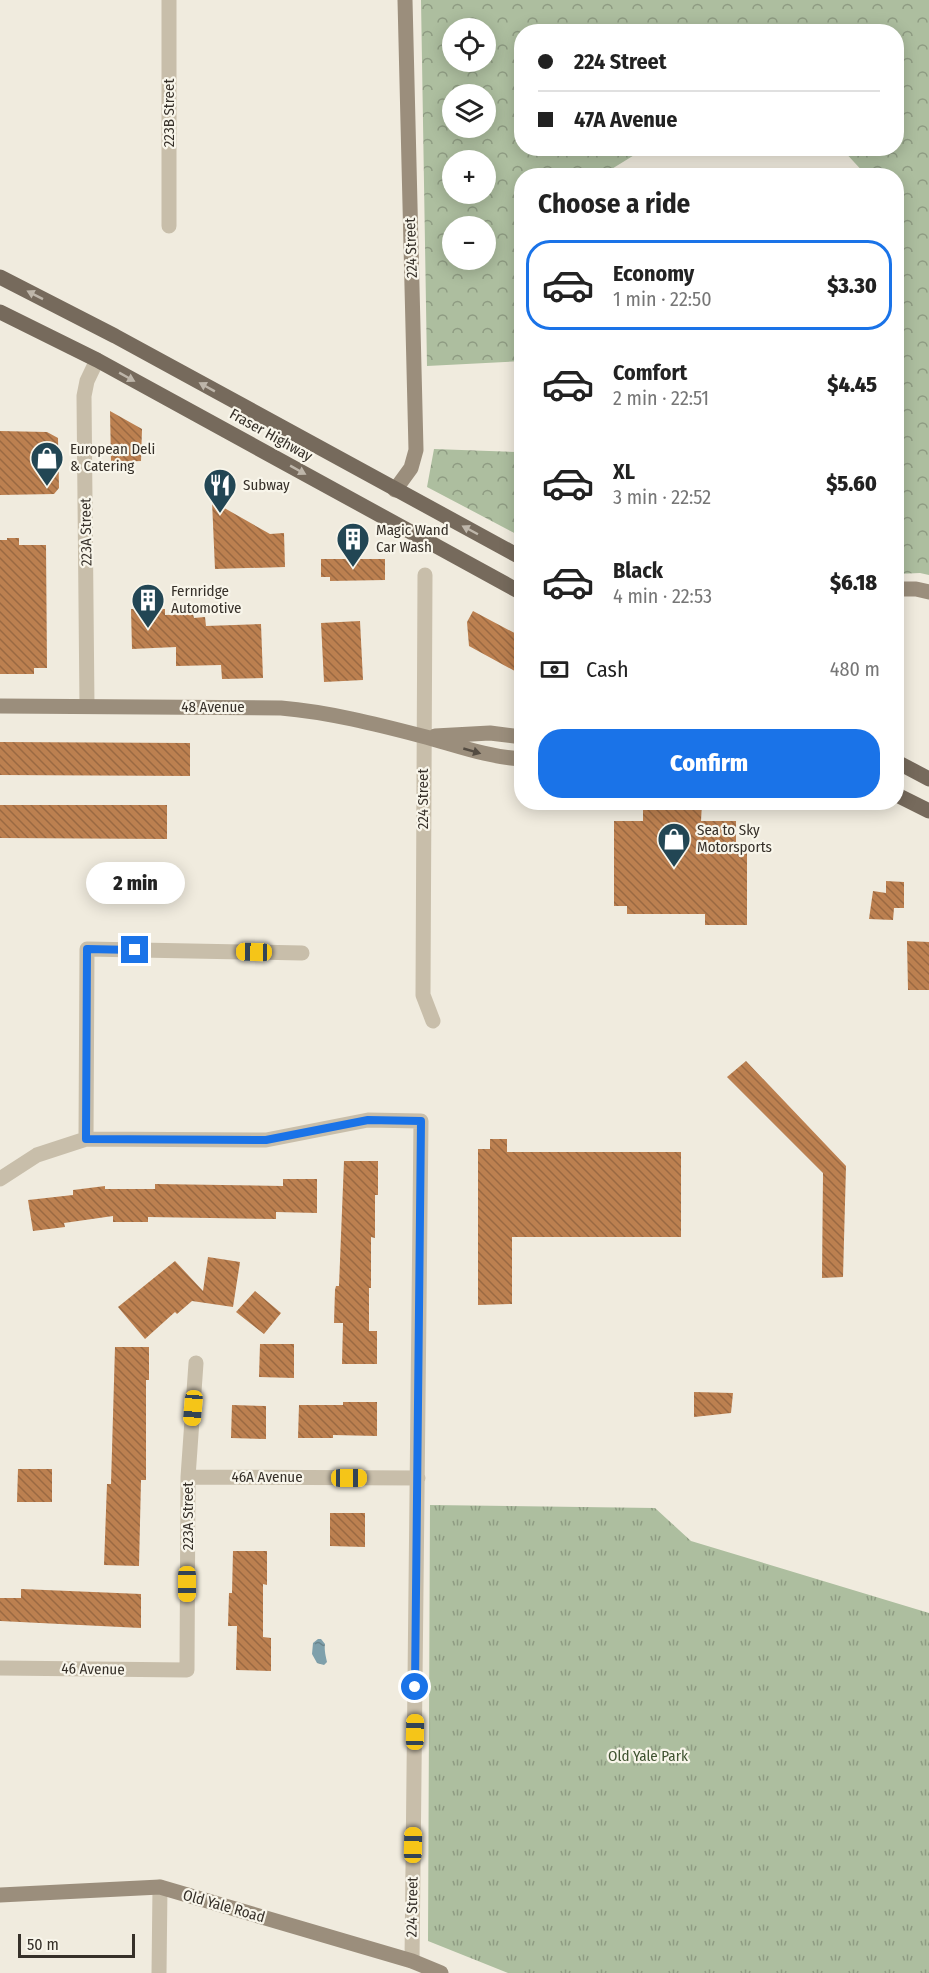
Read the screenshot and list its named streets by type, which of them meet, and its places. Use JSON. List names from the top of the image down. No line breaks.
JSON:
{"streets":{"main road":["Fraser Highway"],"street":["223B Street","224 Street","223A Street","48 Avenue","46A Avenue","46 Avenue","Old Yale Road"]},"crossings":[["224 Street","Fraser Highway"],["224 Street","48 Avenue"],["224 Street","46A Avenue"],["224 Street","Old Yale Road"],["Fraser Highway","223A Street"],["223A Street","48 Avenue"],["223A Street","46A Avenue"],["223A Street","46 Avenue"]],"parks":["Old Yale Park"],"places":{"shop":["European Deli & Catering","Sea to Sky Motorsports"],"restaurant":["Subway"],"building":["Magic Wand Car Wash","Fernridge Automotive"]},"scale_bar":"50 m","page":{"map_buttons":["+","−"],"banner":["224 Street","47A Avenue"],"heading":"Choose a ride","list":[{"name":"Economy","note":"1 min · 22:50","value":"$3.30"},{"name":"Comfort","note":"2 min · 22:51","value":"$4.45"},{"name":"XL","note":"3 min · 22:52","value":"$5.60"},{"name":"Black","note":"4 min · 22:53","value":"$6.18"}],"pay":["Cash","480 m"],"buttons":"Confirm","bubble":"2 min","scale":"50 m"}}
